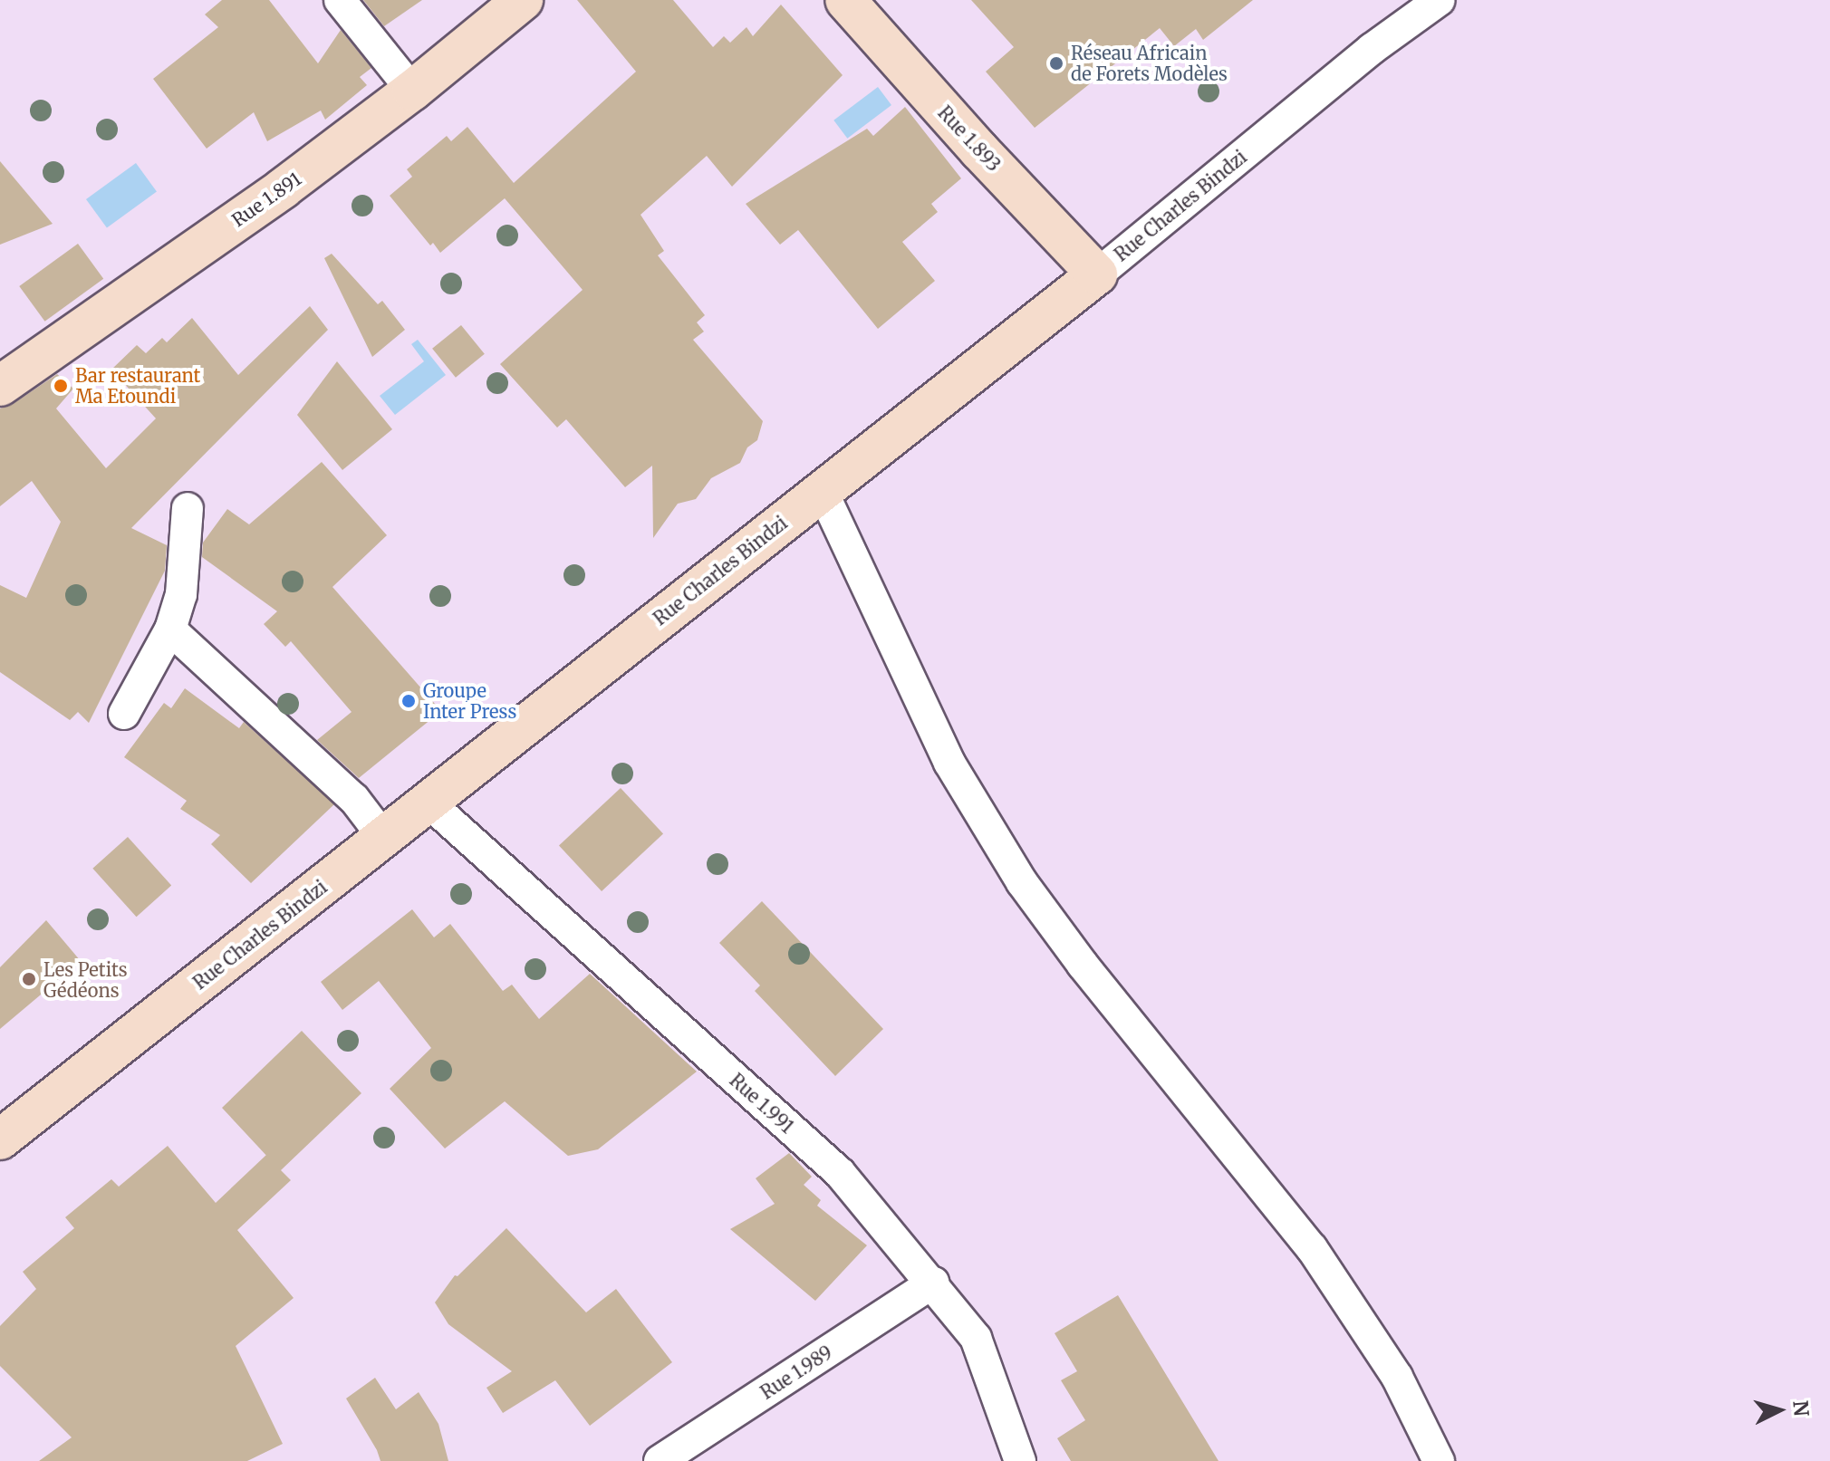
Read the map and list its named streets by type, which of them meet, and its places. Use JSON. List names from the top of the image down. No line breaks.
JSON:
{"streets":{"street":["Rue 1.893","Rue 1.891","Rue Charles Bindzi","Rue 1.991","Rue 1.989"]},"crossings":[["Rue 1.893","Rue Charles Bindzi"],["Rue Charles Bindzi","Rue 1.991"],["Rue 1.991","Rue 1.989"]],"places":["Réseau Africain de Forets Modèles","Bar restaurant Ma Etoundi","Groupe Inter Press","Les Petits Gédéons"],"north":"right"}
